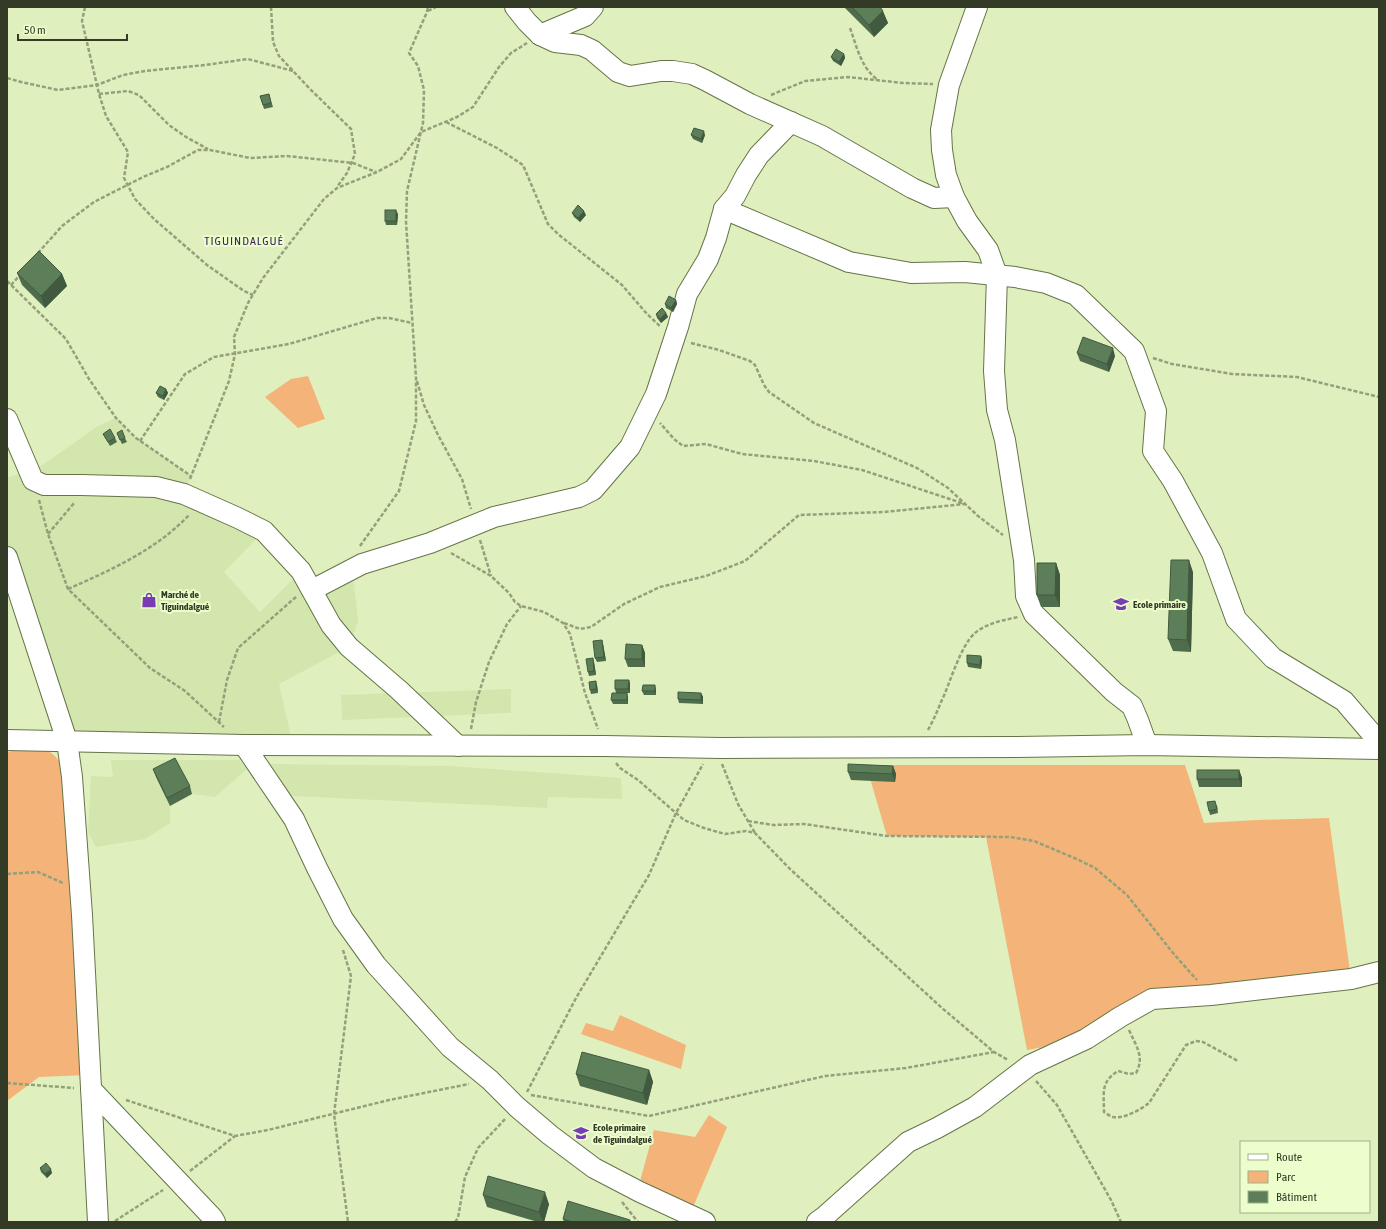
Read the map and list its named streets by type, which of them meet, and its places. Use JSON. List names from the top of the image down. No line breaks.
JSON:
{"districts":["TIGUINDALGUÉ"],"places":{"shop":["Marché de Tiguindalgué"],"school or university":["Ecole primaire","Ecole primaire de Tiguindalgué"]},"legend":["Route","Parc","Bâtiment"],"scale_bar":"50 m"}
